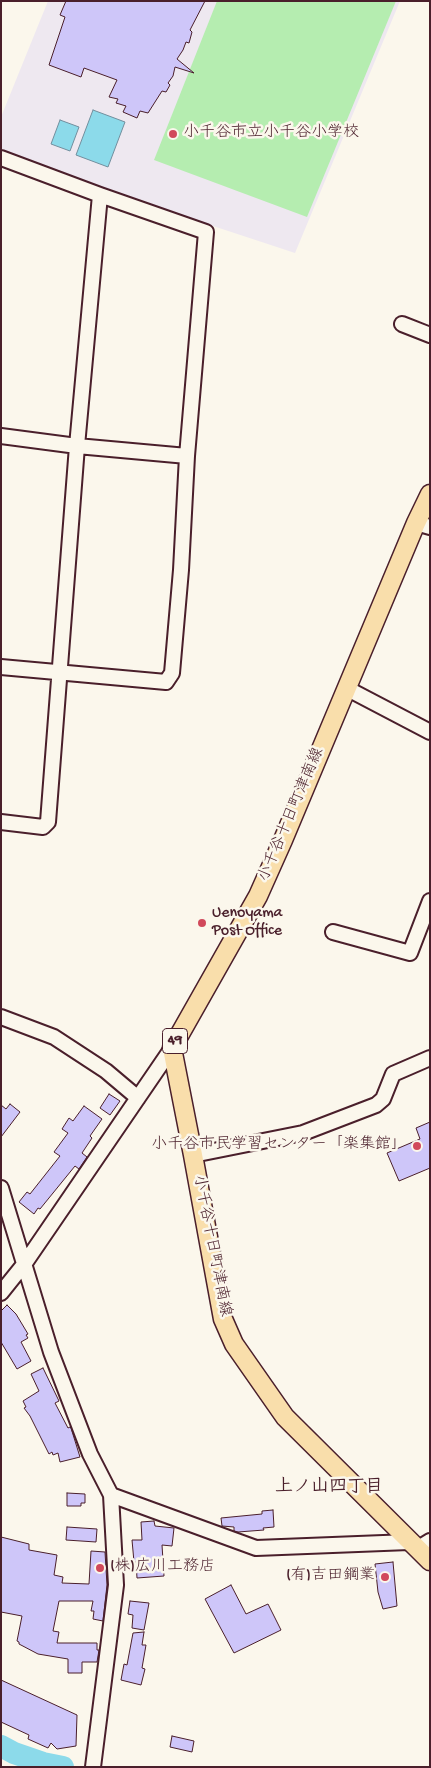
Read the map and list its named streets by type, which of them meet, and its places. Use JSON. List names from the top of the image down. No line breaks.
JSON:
{"streets":{"main road":["小千谷十日町津南線","49"]},"districts":["上ノ山四丁目"],"places":["小千谷市立小千谷小学校","Uenoyama Post Office","小千谷市民学習センター「楽集館」","(株)広川工務店","(有)吉田鋼業"]}
